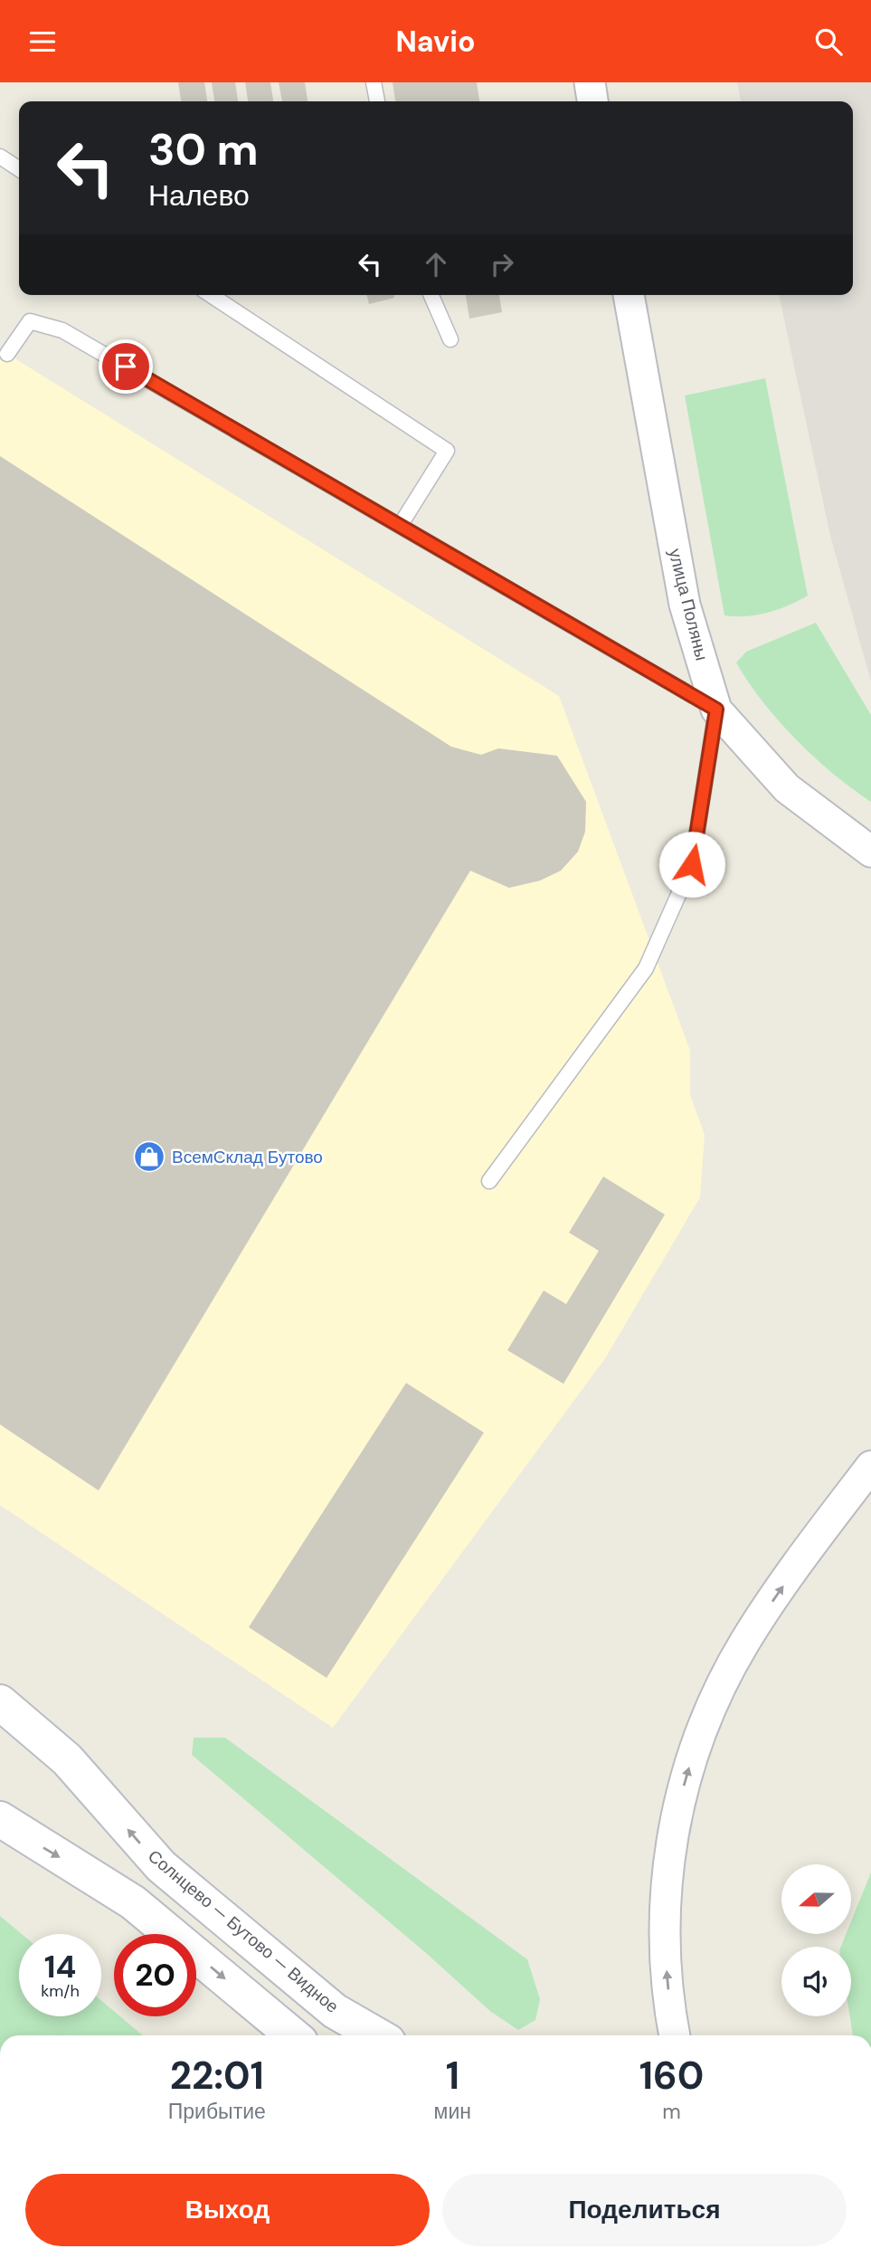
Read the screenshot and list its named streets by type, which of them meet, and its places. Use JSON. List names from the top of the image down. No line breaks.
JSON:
{"streets":{"main road":["Солнцево — Бутово — Видное"],"street":["улица Поляны"]},"places":{"shop":["ВсемСклад Бутово"]},"north":"left","page":{"header":"Navio","turn":["30 m","Налево"],"speed":"14 km/h","limit":"20","eta":["22:01","Прибытие","1","мин","160","m"],"buttons":["Выход","Поделиться"]}}
